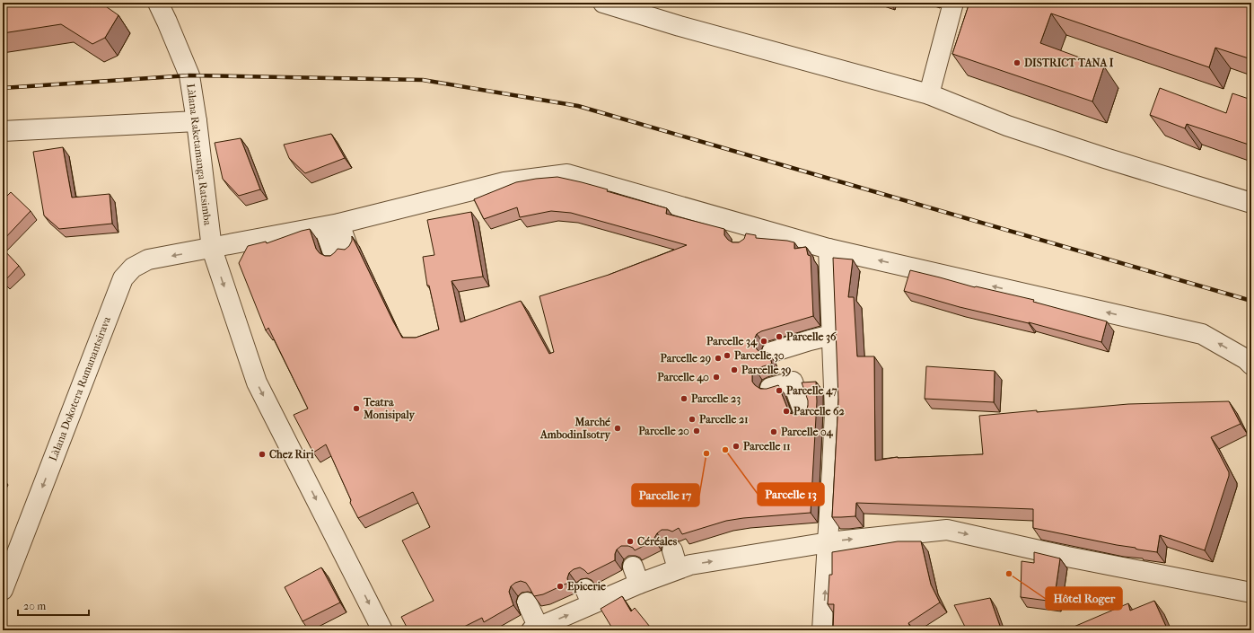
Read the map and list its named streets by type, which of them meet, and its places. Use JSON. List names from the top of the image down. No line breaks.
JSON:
{"streets":{"street":["Làlana Raketamanga Ratsimba","Làlana Dokotera Ramanantsirava"]},"crossings":[["Làlana Raketamanga Ratsimba","Làlana Dokotera Ramanantsirava"]],"one_way":["Làlana Raketamanga Ratsimba"],"places":["DISTRICT TANA I","Parcelle 36","Parcelle 34","Parcelle 30","Parcelle 29","Parcelle 39","Parcelle 40","Parcelle 47","Parcelle 23","Teatra Monisipaly","Parcelle 62","Parcelle 21","Marché AmbodinIsotry","Parcelle 20","Parcelle 04","Parcelle 11","Parcelle 13","Parcelle 17","Chez Riri","Céréales","Hôtel Roger","Epicerie"],"scale_bar":"20 m"}
